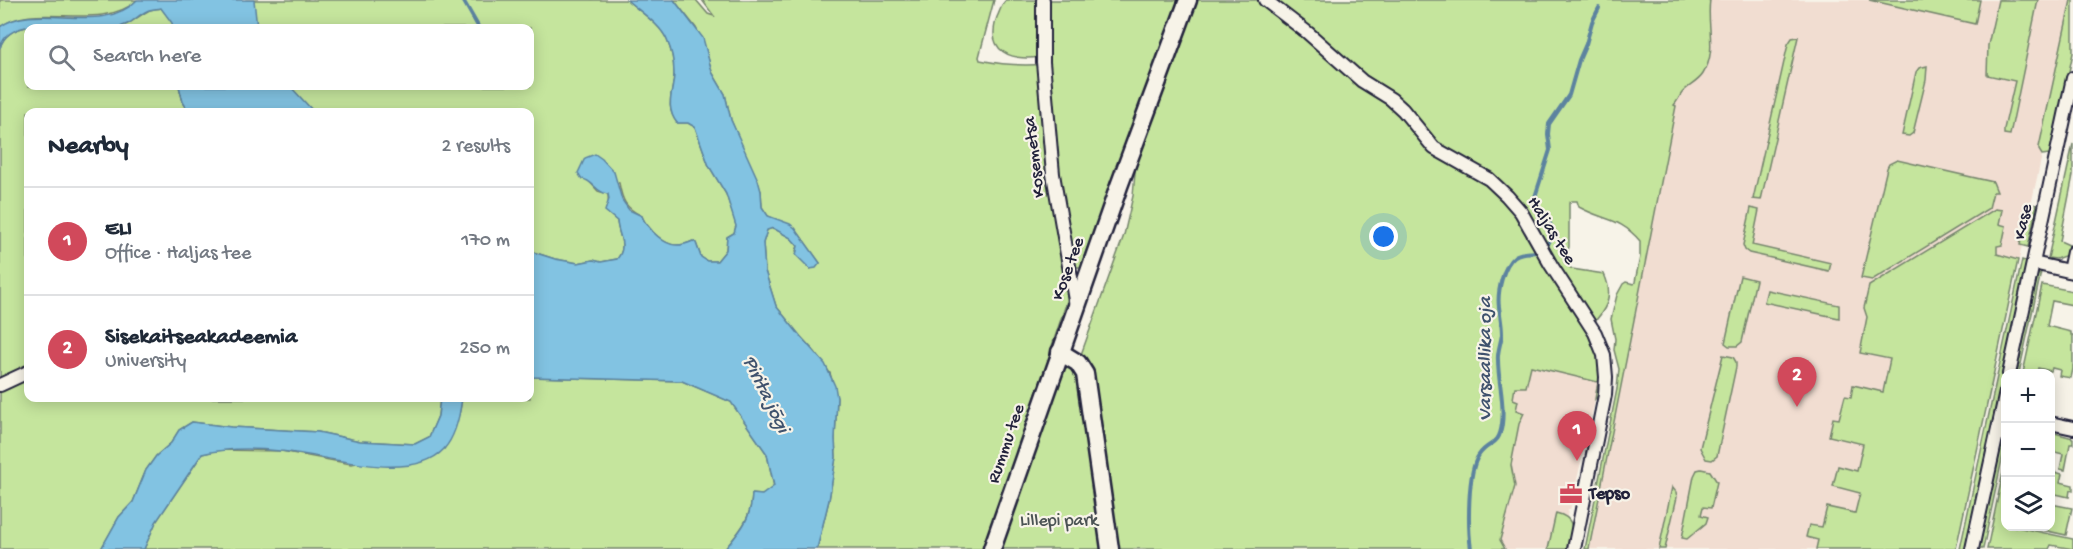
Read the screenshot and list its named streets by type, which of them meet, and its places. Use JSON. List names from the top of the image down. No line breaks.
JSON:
{"streets":{"main road":["Kose tee","Rummu tee"],"street":["Kosemetsa","Kase","Haljas tee"]},"crossings":[["Kosemetsa","Kose tee"],["Kose tee","Rummu tee"]],"water":["Varsaallika oja","Pirita jõgi"],"parks":["Lillepi park"],"places":{"office":["Tepso"]},"page":{"search":"Search here","heading":["Nearby","2 results"],"list":[{"mark":"1","name":"ELI","note":"Office · Haljas tee","value":"170 m"},{"mark":"2","name":"Sisekaitseakadeemia","note":"University","value":"250 m"}],"pins":["2","1"],"map_buttons":["+","−"]}}
